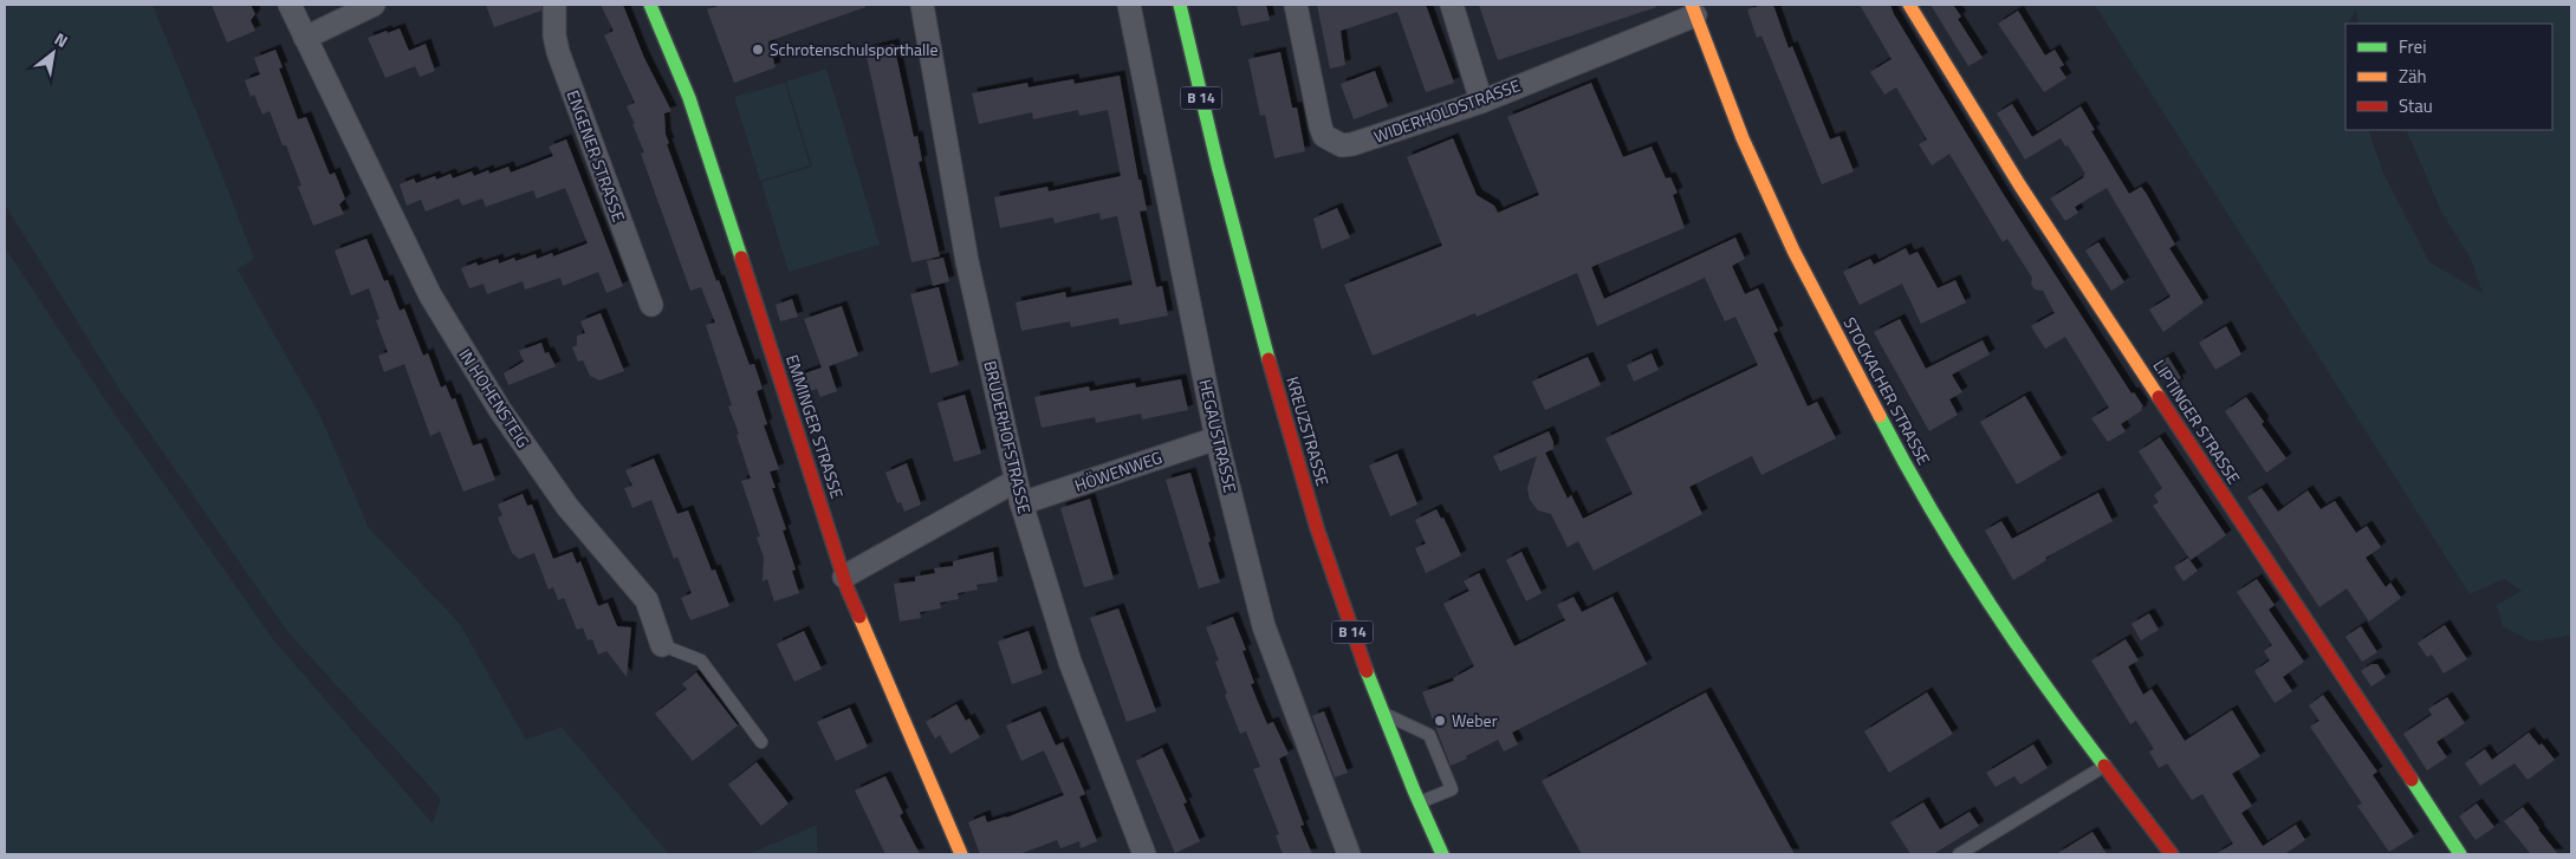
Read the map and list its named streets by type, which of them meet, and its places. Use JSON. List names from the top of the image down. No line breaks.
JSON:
{"streets":{"street":["B 14","WIDERHOLDSTRASSE","ENGENER STRASSE","STOCKACHER STRASSE","IN HOHENSTEIG","LIPTINGER STRASSE","EMMINGER STRASSE","KREUZSTRASSE","HEGAUSTRASSE","BRUDERHOFSTRASSE","HÖWENWEG"]},"crossings":[["WIDERHOLDSTRASSE","STOCKACHER STRASSE"],["HEGAUSTRASSE","HÖWENWEG"],["BRUDERHOFSTRASSE","HÖWENWEG"]],"places":["Schrotenschulsporthalle","Weber"],"legend":["Frei","Zäh","Stau"],"north":"top right"}
